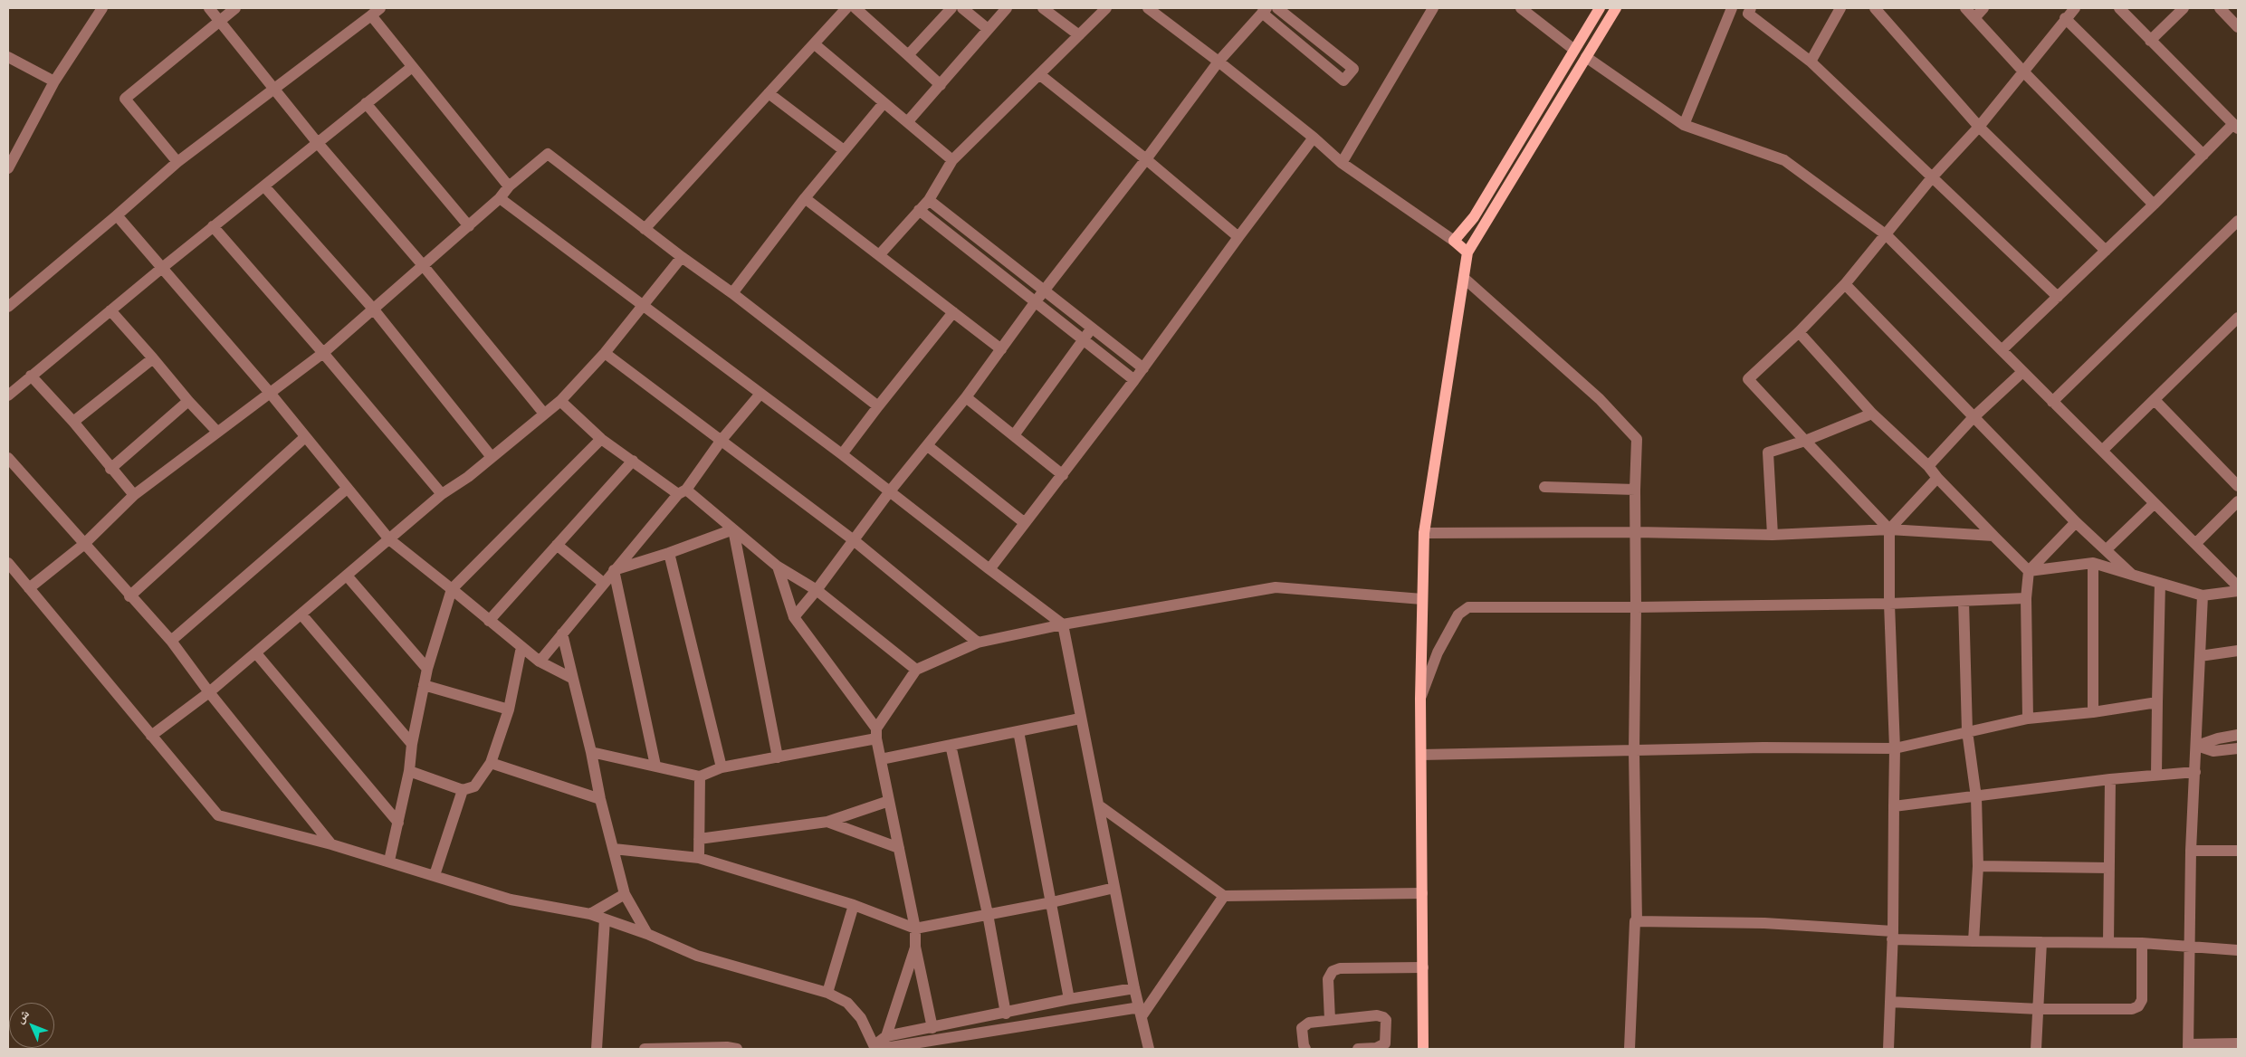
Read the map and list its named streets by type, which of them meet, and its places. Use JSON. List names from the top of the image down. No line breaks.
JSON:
{"north":"top left"}
